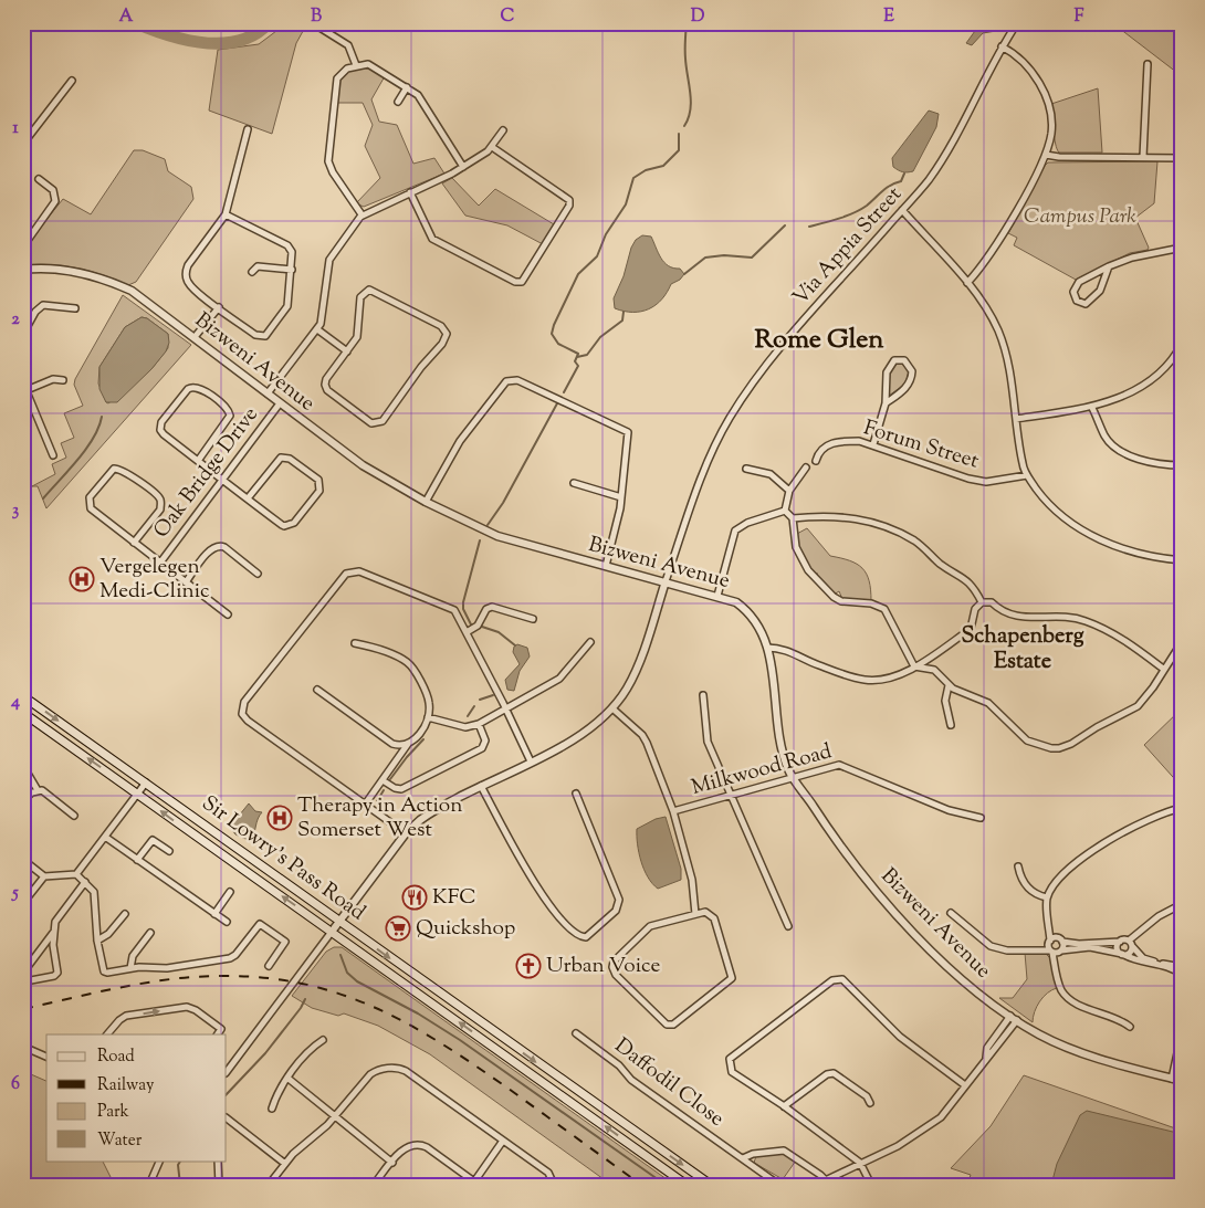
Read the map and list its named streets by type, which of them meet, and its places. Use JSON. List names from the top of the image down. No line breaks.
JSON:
{"streets":{"main road":["Sir Lowry's Pass Road"],"street":["Via Appia Street","Bizweni Avenue","Forum Street","Oak Bridge Drive","Milkwood Road","Daffodil Close"]},"crossings":[["Via Appia Street","Bizweni Avenue"],["Bizweni Avenue","Oak Bridge Drive"],["Bizweni Avenue","Milkwood Road"]],"districts":["Rome Glen","Schapenberg Estate"],"parks":["Campus Park"],"places":{"hospital":["Vergelegen Medi-Clinic","Therapy in Action Somerset West"],"restaurant":["KFC"],"supermarket":["Quickshop"],"church":["Urban Voice"]},"legend":["Road","Railway","Park","Water"],"grid":{"columns":["A","B","C","D","E","F"],"rows":["1","2","3","4","5","6"]}}
